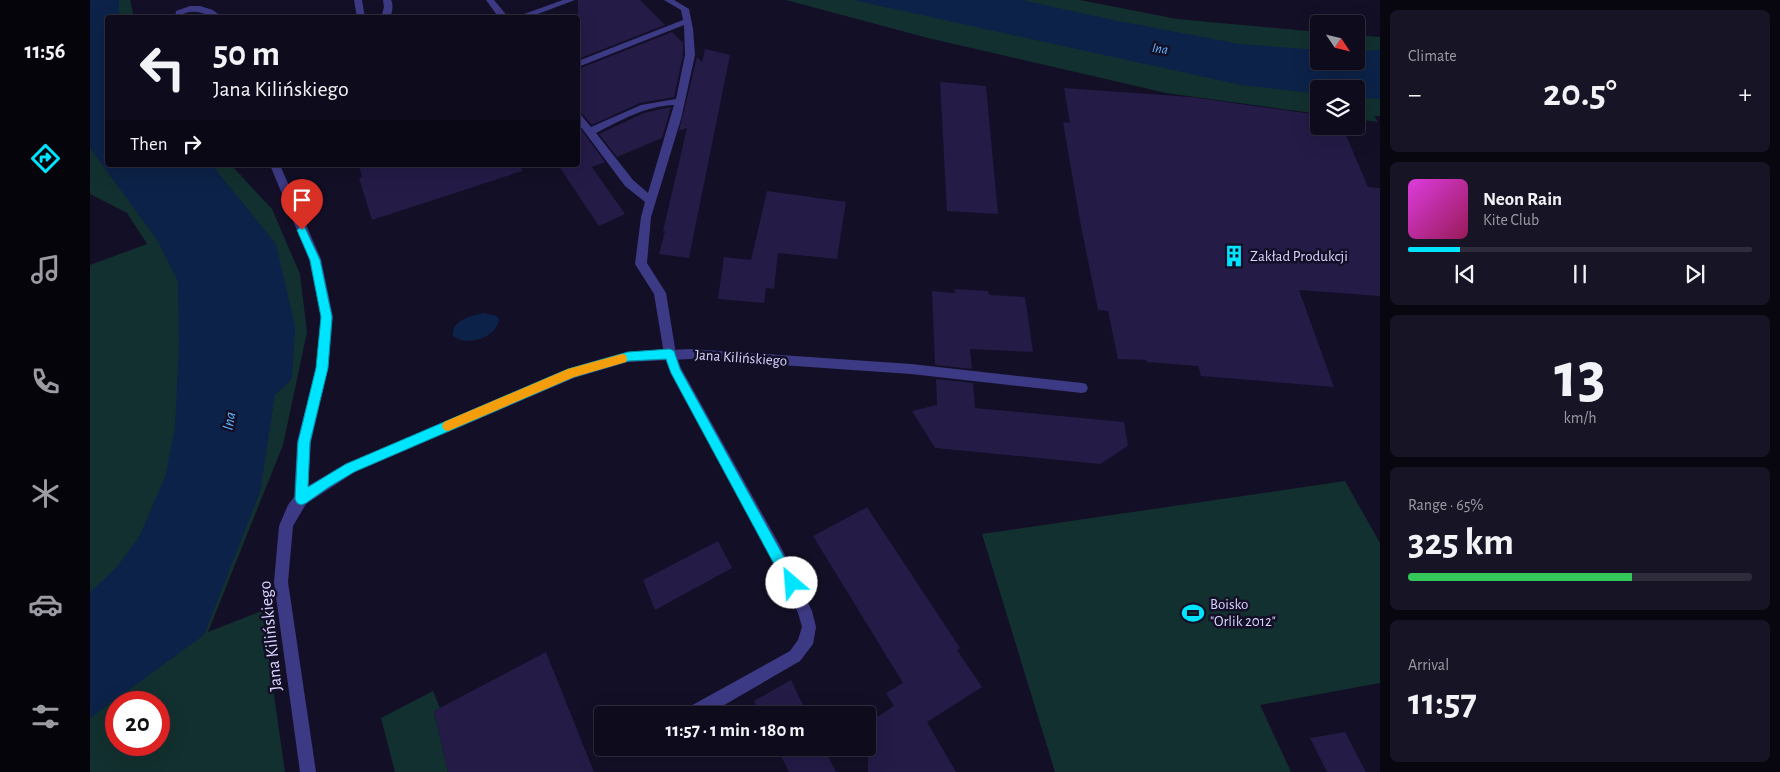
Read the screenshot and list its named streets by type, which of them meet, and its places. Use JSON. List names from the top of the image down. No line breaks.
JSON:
{"streets":{"street":["Jana Kilińskiego"]},"water":["Ina"],"places":{"building":["Zakład Produkcji"],"sports":["Boisko \"Orlik 2012\""]},"north":"bottom right","page":{"tabs":"11:56","tile":["Climate",["13","km/h"],["Range · 65%","325 km"],["Arrival","11:57"]],"turn":["50 m","Jana Kilińskiego"],"heat":["−","20.5°","+"],"then":"Then","song":["Neon Rain","Kite Club"],"limit":"20","trip":"11:57 · 1 min · 180 m"}}
